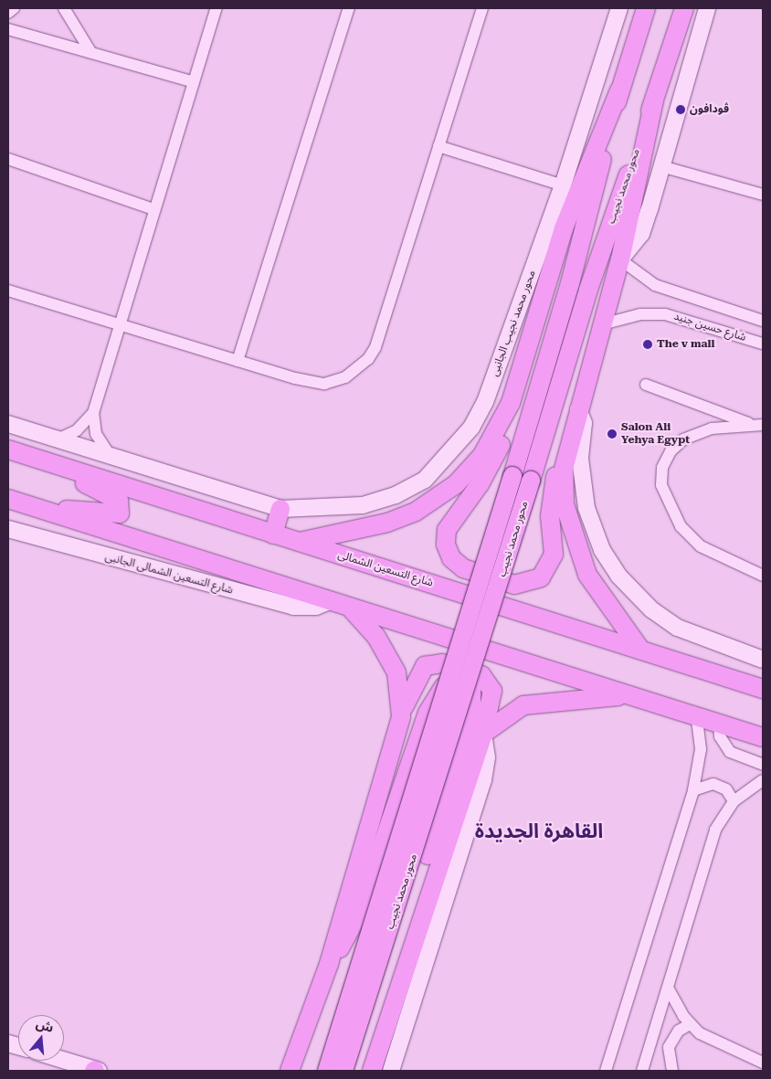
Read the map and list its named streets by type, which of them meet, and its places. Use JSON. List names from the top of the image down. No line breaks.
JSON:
{"streets":{"main road":["محور محمد نجيب","شارع التسعين الشمالى"],"street":["محور محمد نجيب الجانبى","شارع حسين جنيد","شارع التسعين الشمالى الجانبى"]},"districts":["القاهرة الجديدة"],"places":["ڤودافون","The v mall","Salon Ali Yehya Egypt"],"north":"top"}
